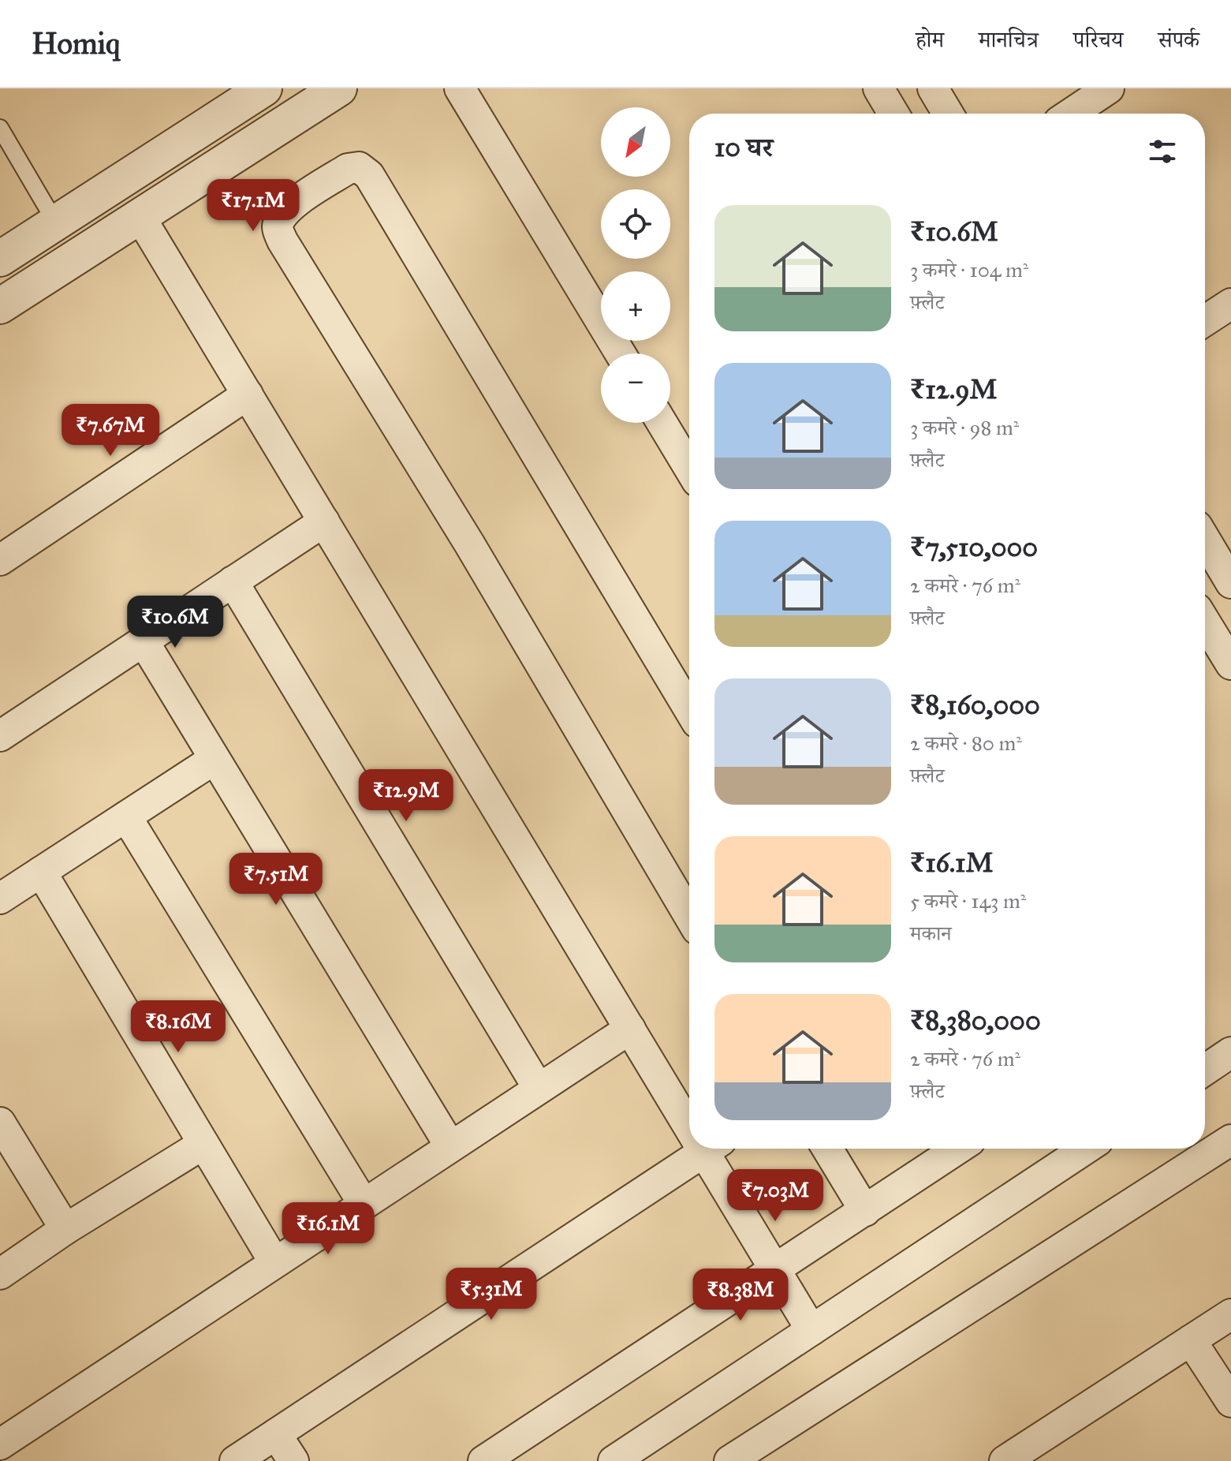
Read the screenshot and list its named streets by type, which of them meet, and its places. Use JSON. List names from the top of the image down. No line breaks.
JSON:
{"north":"bottom left","page":{"header":"Homiq","nav":["होम","मानचित्र","परिचय","संपर्क"],"map_buttons":["+","−"],"heading":"10 घर","price":["₹17.1M","₹7.67M","₹10.6M","₹12.9M","₹7.51M","₹8.16M","₹7.03M","₹16.1M","₹5.31M","₹8.38M"],"list":[{"name":"₹10.6M","note":"3 कमरे · 104 m² · फ़्लैट"},{"name":"₹12.9M","note":"3 कमरे · 98 m² · फ़्लैट"},{"name":"₹7,510,000","note":"2 कमरे · 76 m² · फ़्लैट"},{"name":"₹8,160,000","note":"2 कमरे · 80 m² · फ़्लैट"},{"name":"₹16.1M","note":"5 कमरे · 143 m² · मकान"},{"name":"₹8,380,000","note":"2 कमरे · 76 m² · फ़्लैट"}]}}
